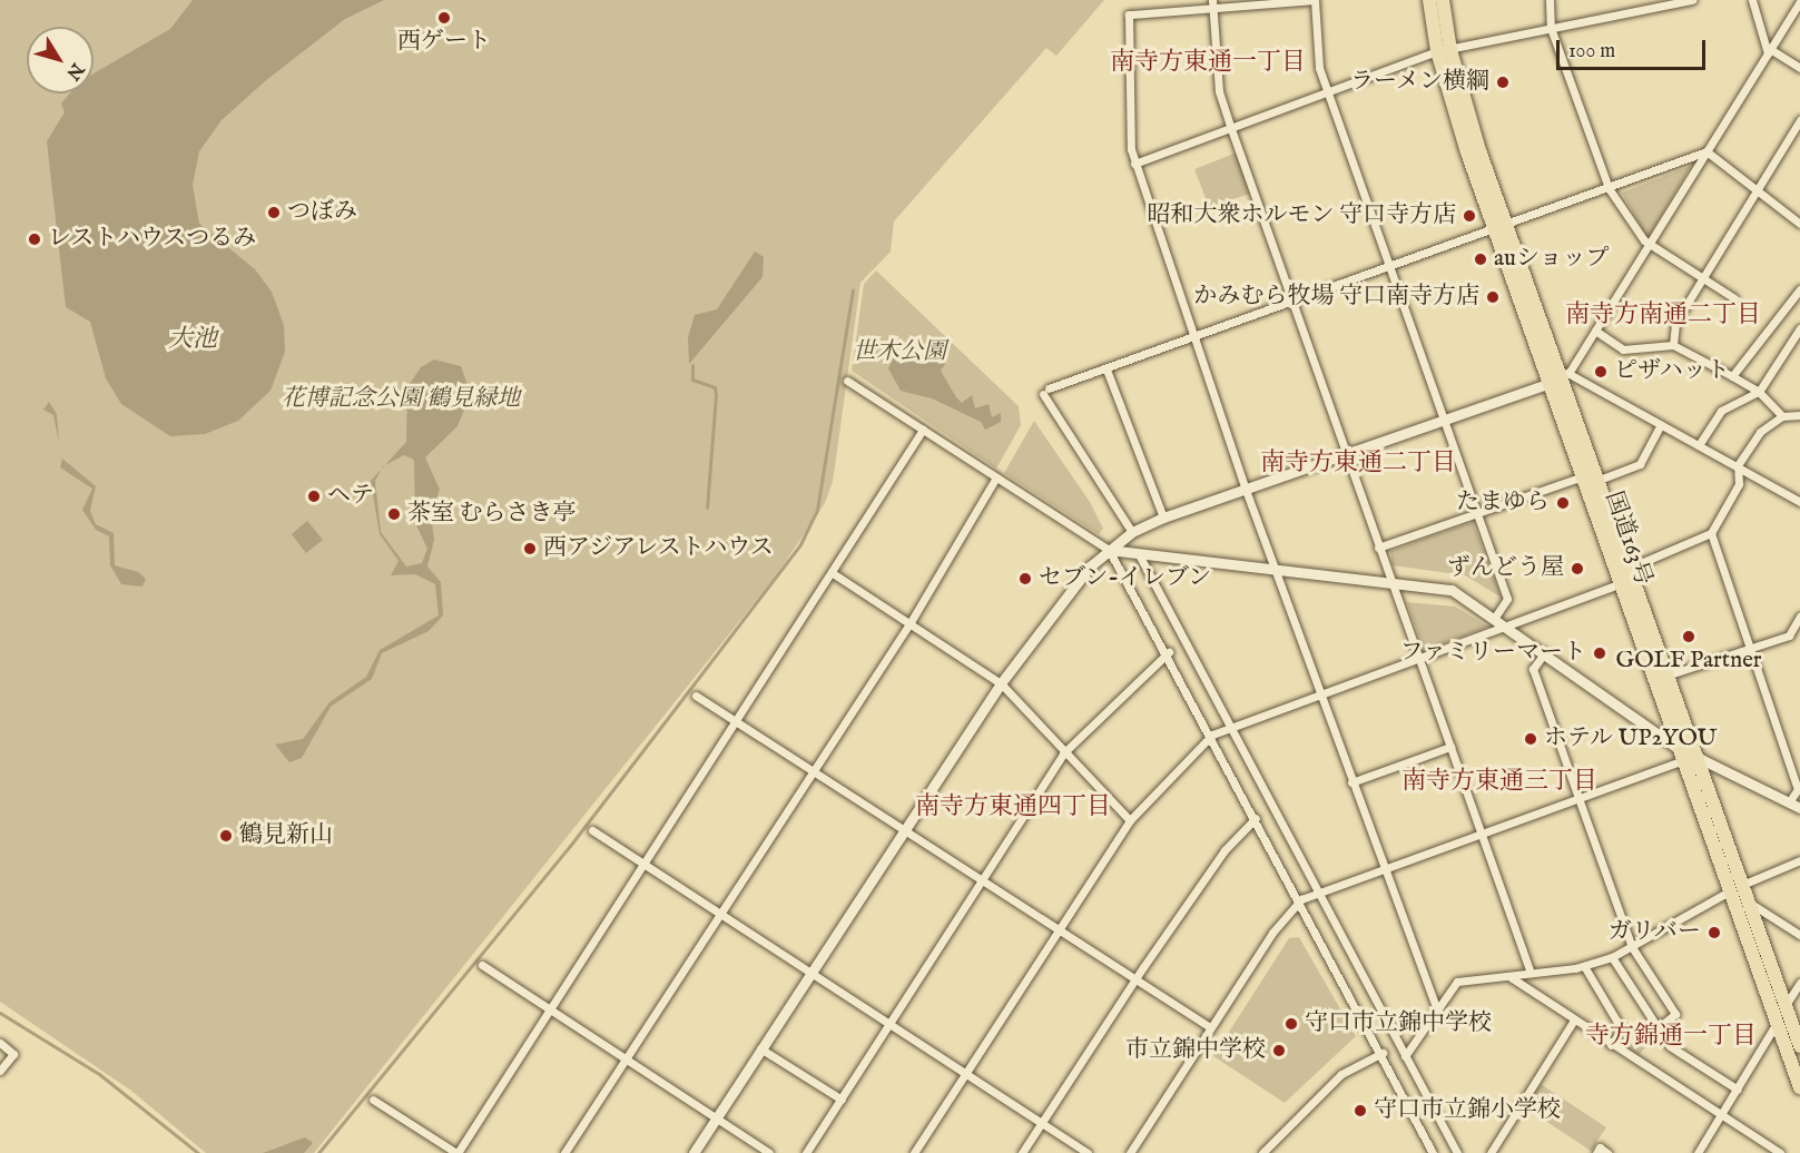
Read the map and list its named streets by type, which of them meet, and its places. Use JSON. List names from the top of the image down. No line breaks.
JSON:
{"streets":{"highway":["国道163号"]},"districts":["南寺方東通一丁目","南寺方南通二丁目","南寺方東通二丁目","南寺方東通三丁目","南寺方東通四丁目","寺方錦通一丁目"],"water":["大池"],"parks":["世木公園","花博記念公園 鶴見緑地"],"places":["西ゲート","ラーメン横綱","つぼみ","昭和大衆ホルモン 守口寺方店","レストハウスつるみ","auショップ","かみむら牧場 守口南寺方店","ピザハット","ヘテ","たまゆら","茶室 むらさき亭","西アジアレストハウス","ずんどう屋","セブン-イレブン","GOLF Partner","ファミリーマート","ホテル UP2YOU","鶴見新山","ガリバー","守口市立錦中学校","市立錦中学校","守口市立錦小学校"],"scale_bar":"100 m","north":"bottom right"}
